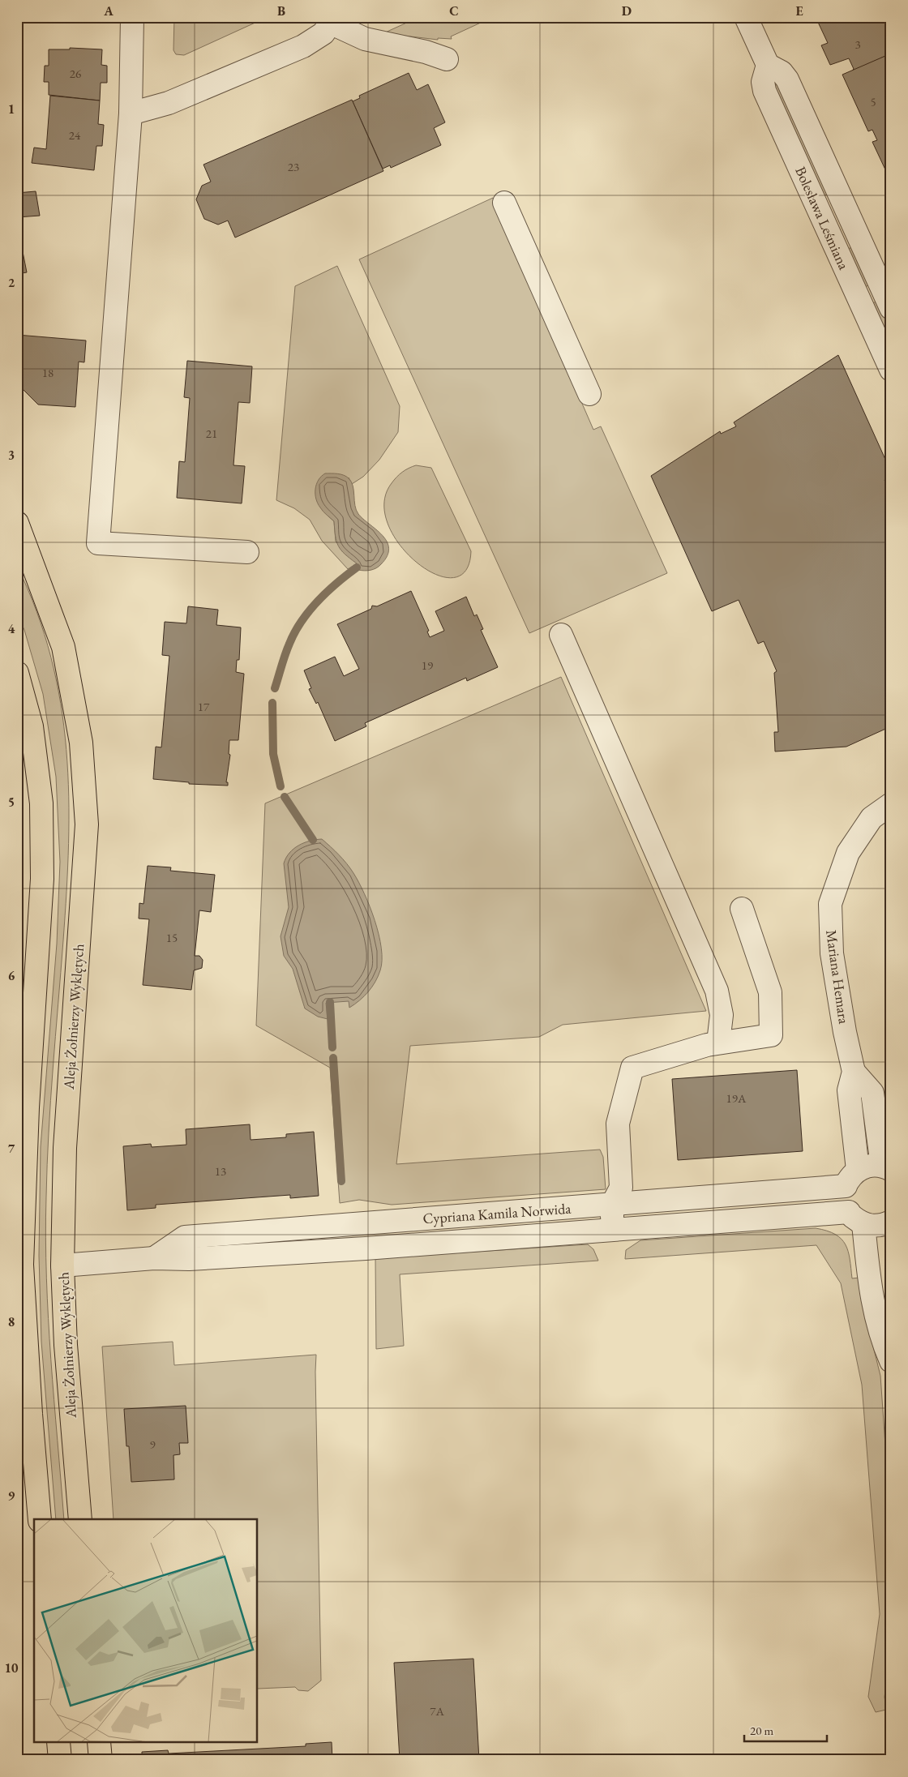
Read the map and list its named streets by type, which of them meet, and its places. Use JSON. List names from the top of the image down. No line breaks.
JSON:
{"streets":{"main road":["Aleja Żołnierzy Wyklętych"],"street":["Bolesława Leśmiana","Mariana Hemara","Cypriana Kamila Norwida"]},"crossings":[["Mariana Hemara","Cypriana Kamila Norwida"],["Aleja Żołnierzy Wyklętych","Cypriana Kamila Norwida"]],"house_numbers":["3","26","5","24","23","18","21","19","17","15","19A","13","9","7A"],"scale_bar":"20 m","grid":{"columns":["A","B","C","D","E"],"rows":["1","2","3","4","5","6","7","8","9","10"]}}
